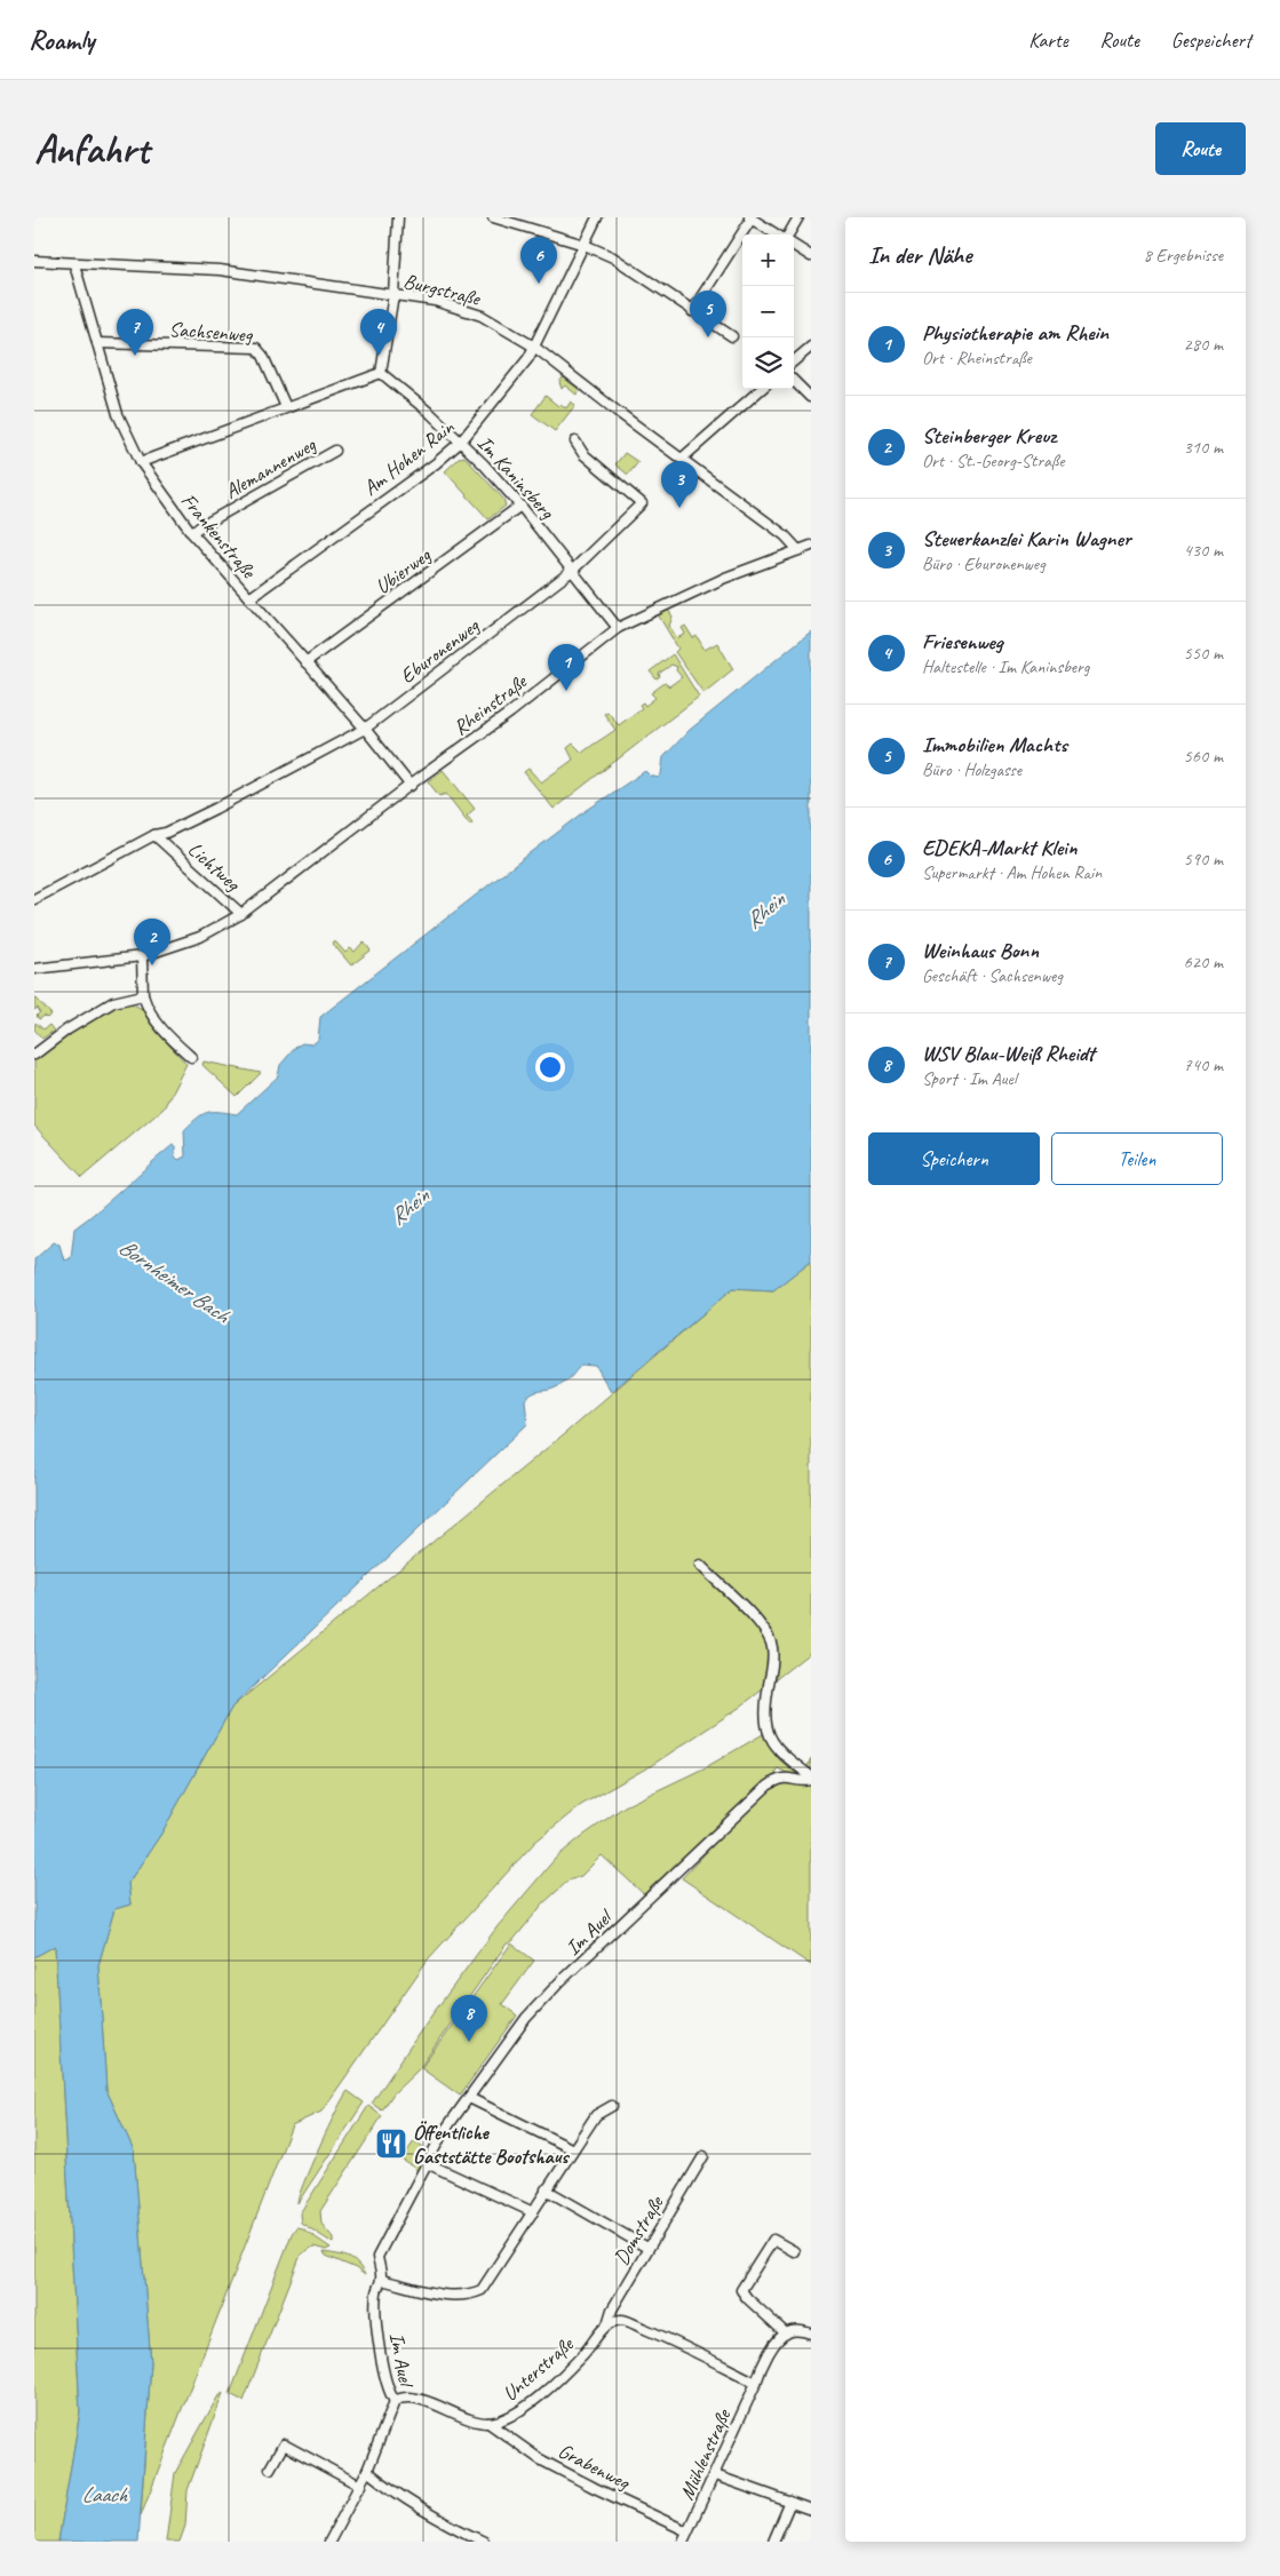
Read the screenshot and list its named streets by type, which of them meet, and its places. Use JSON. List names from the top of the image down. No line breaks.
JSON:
{"streets":{"street":["Burgstraße","Sachsenweg","Am Hohen Rain","Alemannenweg","Im Kaninsberg","Frankenstraße","Ubierweg","Eburonenweg","Rheinstraße","Lichtweg","Im Auel","Domstraße","Unterstraße","Mühlenstraße","Grabenweg"]},"crossings":[["Burgstraße","Am Hohen Rain"],["Burgstraße","Frankenstraße"],["Burgstraße","Rheinstraße"],["Sachsenweg","Frankenstraße"],["Am Hohen Rain","Im Kaninsberg"],["Am Hohen Rain","Frankenstraße"],["Alemannenweg","Frankenstraße"],["Im Kaninsberg","Ubierweg"],["Im Kaninsberg","Eburonenweg"],["Im Kaninsberg","Rheinstraße"],["Frankenstraße","Ubierweg"],["Frankenstraße","Eburonenweg"],["Frankenstraße","Rheinstraße"],["Eburonenweg","Lichtweg"],["Rheinstraße","Lichtweg"],["Domstraße","Unterstraße"],["Unterstraße","Grabenweg"],["Mühlenstraße","Grabenweg"]],"water":["Rhein","Bornheimer Bach","Laach"],"places":{"restaurant":["Öffentliche Gaststätte Bootshaus"]},"page":{"header":"Roamly","nav":["Karte","Route","Gespeichert"],"buttons":["Route",["Speichern","Teilen"]],"title":"Anfahrt","heading":["In der Nähe","8 Ergebnisse"],"map_buttons":["+","−"],"pins":["6","5","4","7","3","1","2","8"],"list":[{"mark":"1","name":"Physiotherapie am Rhein","note":"Ort · Rheinstraße","value":"280 m"},{"mark":"2","name":"Steinberger Kreuz","note":"Ort · St.-Georg-Straße","value":"310 m"},{"mark":"3","name":"Steuerkanzlei Karin Wagner","note":"Büro · Eburonenweg","value":"430 m"},{"mark":"4","name":"Friesenweg","note":"Haltestelle · Im Kaninsberg","value":"550 m"},{"mark":"5","name":"Immobilien Machts","note":"Büro · Holzgasse","value":"560 m"},{"mark":"6","name":"EDEKA-Markt Klein","note":"Supermarkt · Am Hohen Rain","value":"590 m"},{"mark":"7","name":"Weinhaus Bonn","note":"Geschäft · Sachsenweg","value":"620 m"},{"mark":"8","name":"WSV Blau-Weiß Rheidt","note":"Sport · Im Auel","value":"740 m"}]}}
